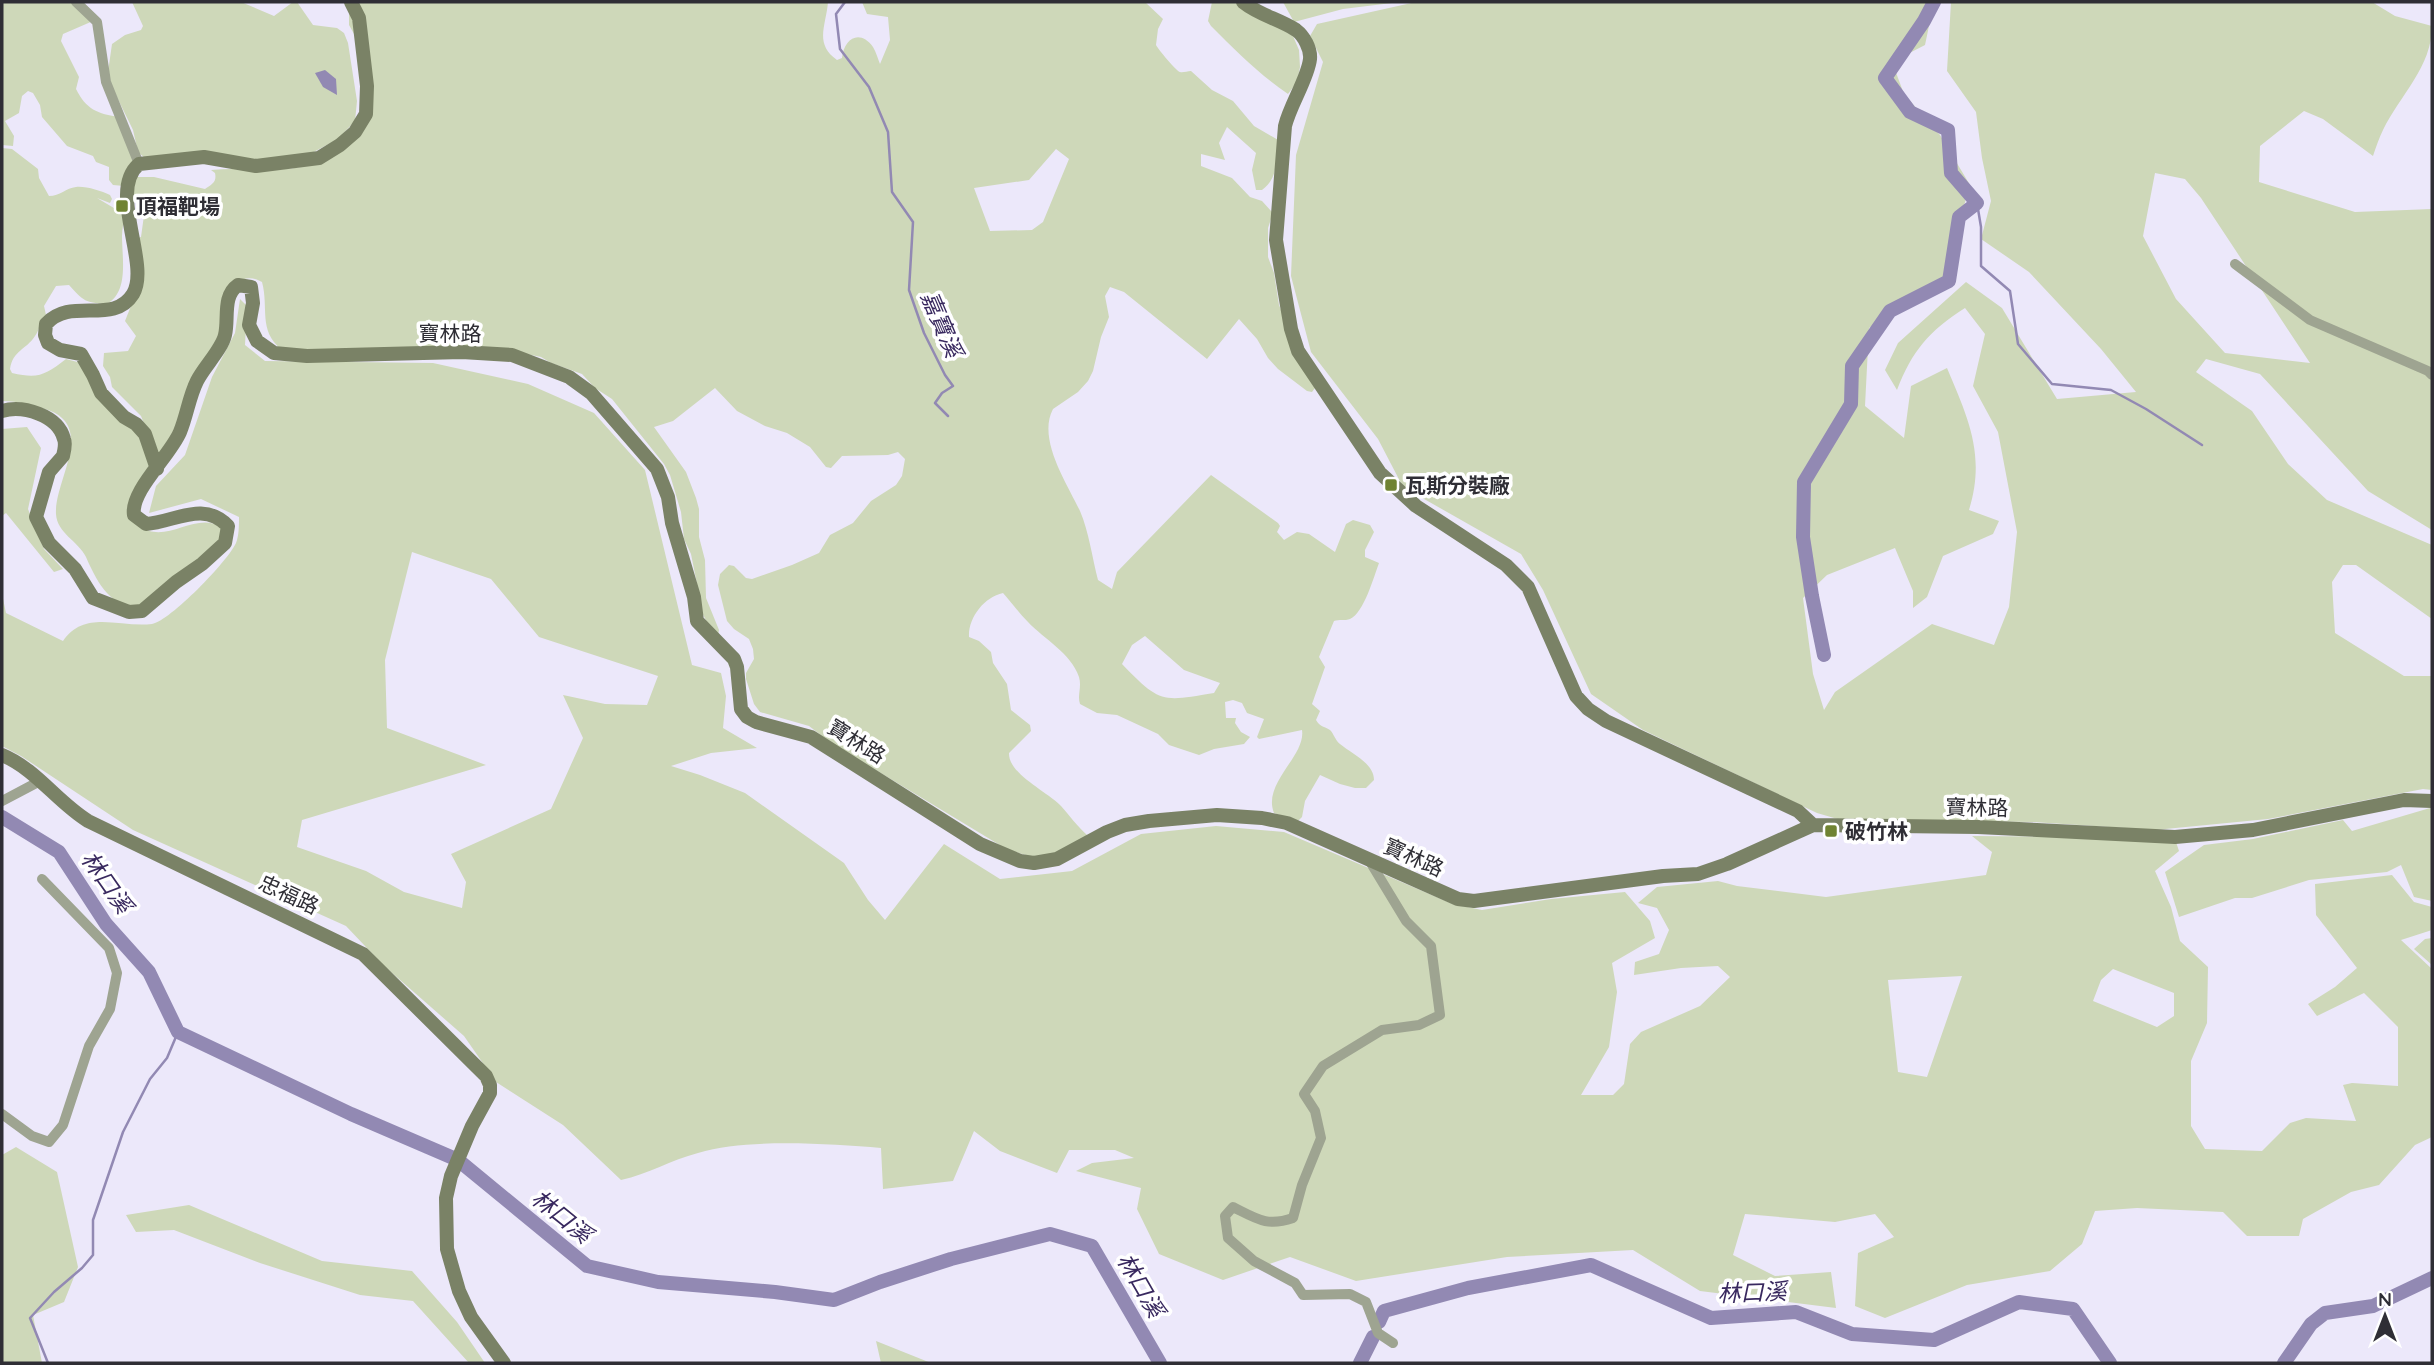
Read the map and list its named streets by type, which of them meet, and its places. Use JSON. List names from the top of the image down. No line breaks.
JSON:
{"streets":{"main road":["寶林路","忠福路"]},"water":["嘉寶溪","林口溪"],"places":{"transit":["頂福靶場","瓦斯分裝廠","破竹林"]},"north":"top"}
